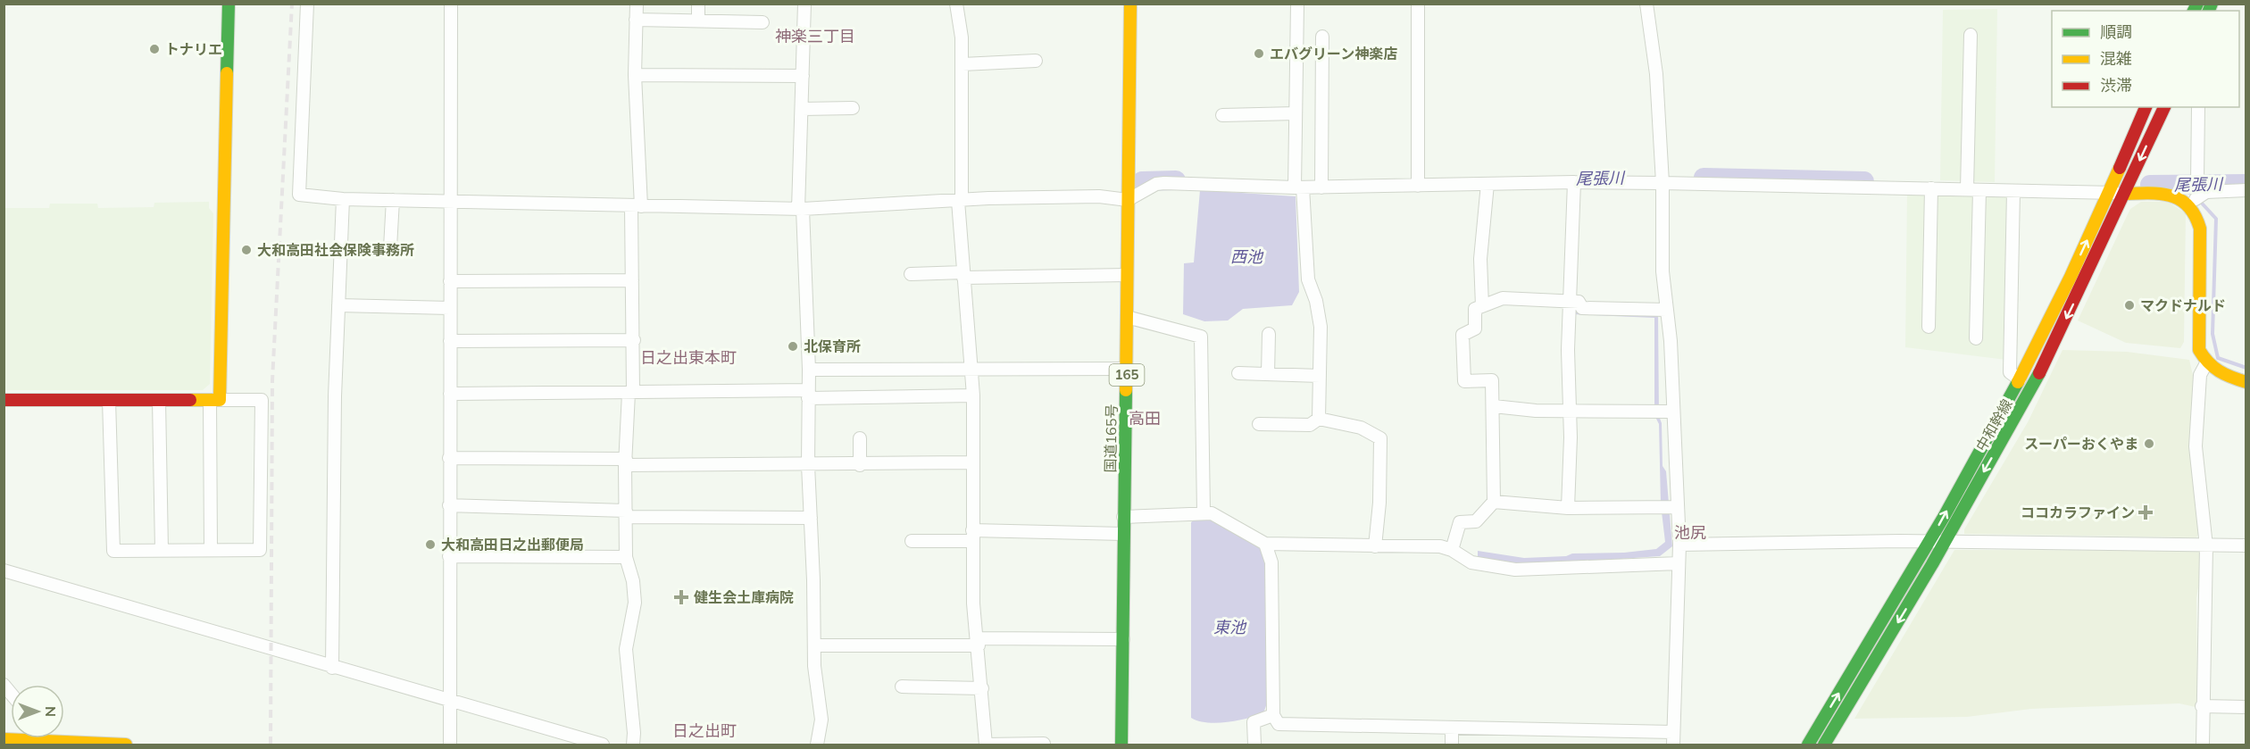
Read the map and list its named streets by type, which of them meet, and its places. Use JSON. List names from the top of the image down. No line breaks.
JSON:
{"streets":{"main road":["165","中和幹線","国道165号"]},"districts":["神楽三丁目","日之出東本町","高田","池尻","日之出町"],"water":["尾張川","西池","東池"],"places":{"other":["トナリエ","エバグリーン神楽店","大和高田社会保険事務所","マクドナルド","北保育所","スーパーおくやま","大和高田日之出郵便局"],"health":["ココカラファイン","健生会土庫病院"]},"legend":["順調","混雑","渋滞"],"north":"right"}
